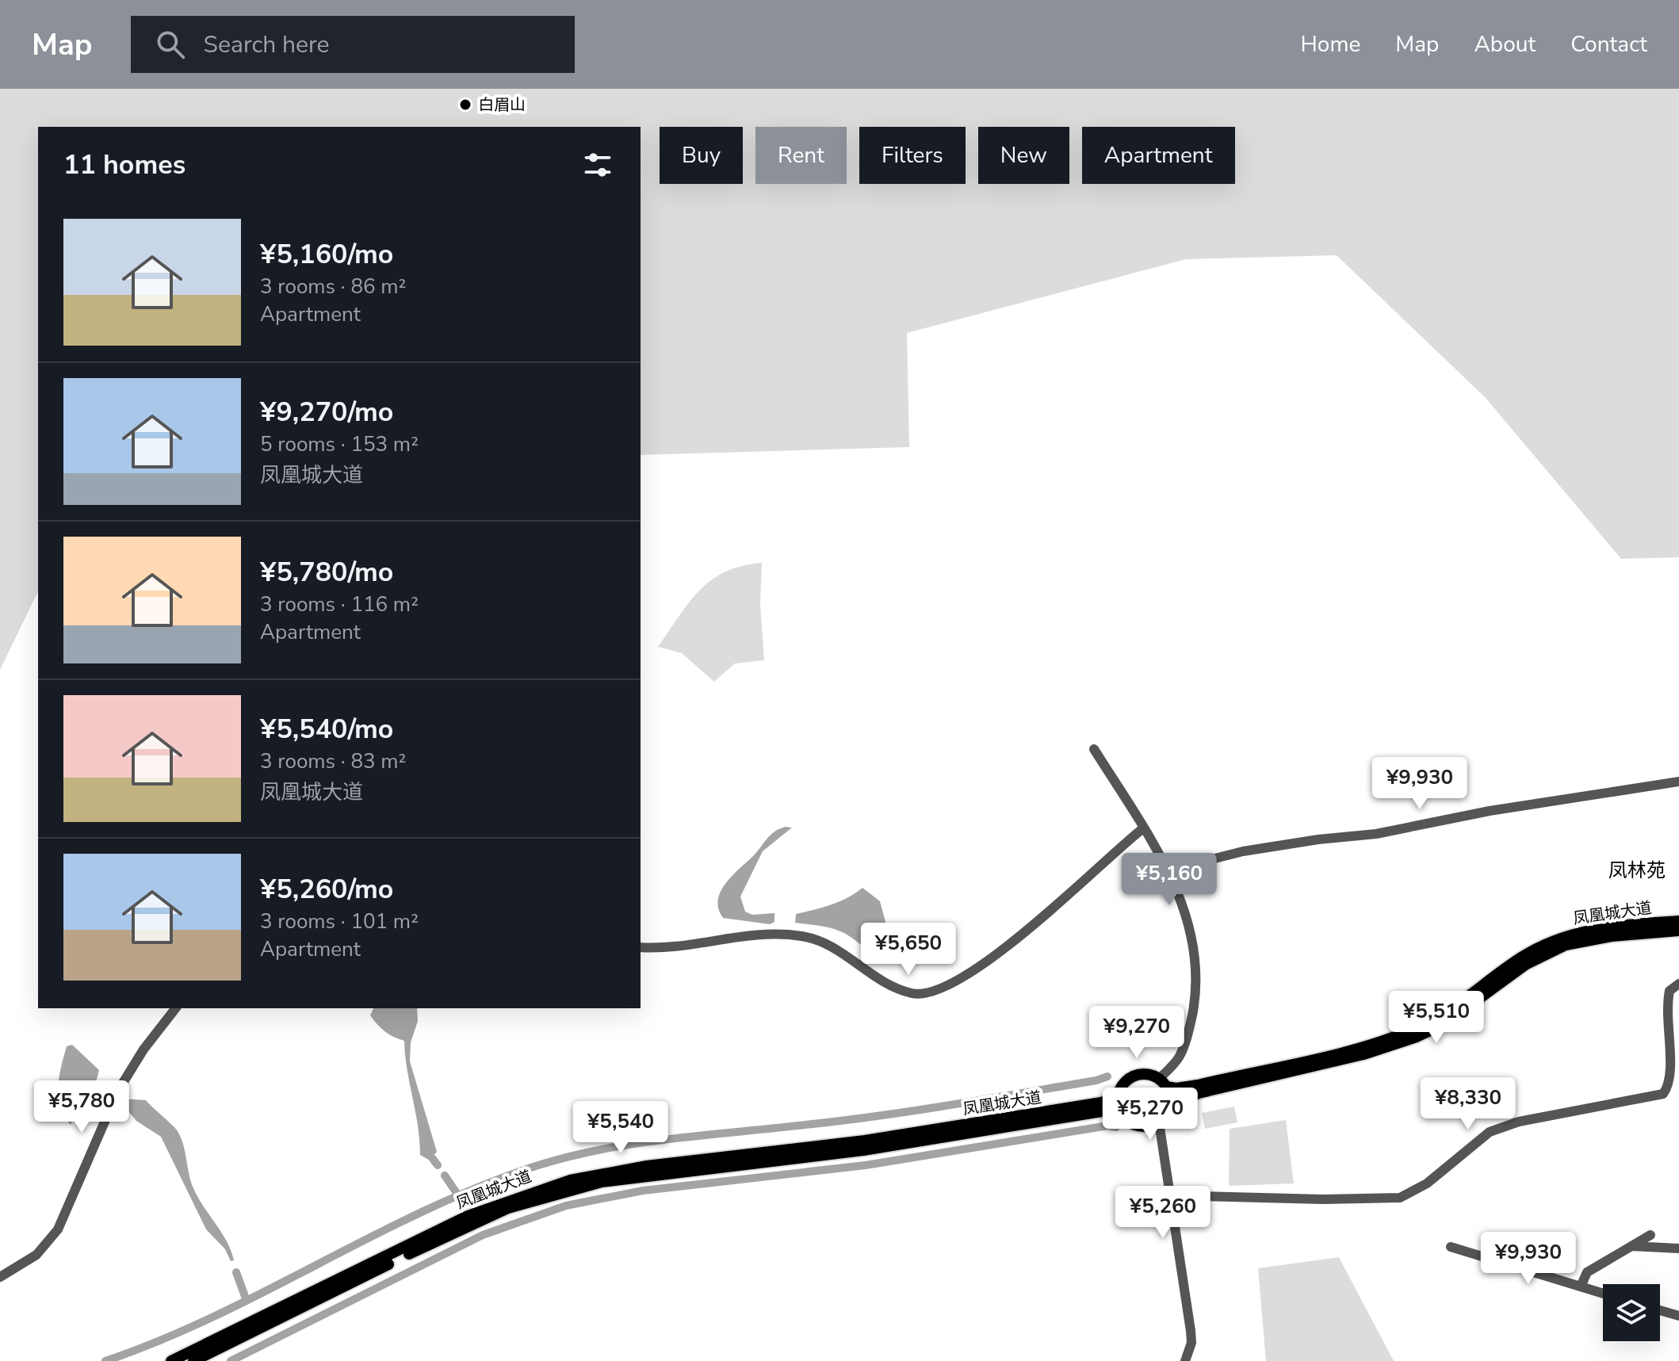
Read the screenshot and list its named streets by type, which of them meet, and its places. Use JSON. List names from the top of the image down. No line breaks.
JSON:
{"streets":{"main road":["凤凰城大道"]},"districts":["凤林苑"],"places":["白眉山"],"page":{"header":"Map","search":"Search here","nav":["Home","Map","About","Contact"],"chip":["Buy","Rent","Filters","New","Apartment"],"heading":"11 homes","list":[{"name":"¥5,160/mo","note":"3 rooms · 86 m² · Apartment"},{"name":"¥9,270/mo","note":"5 rooms · 153 m² · 凤凰城大道"},{"name":"¥5,780/mo","note":"3 rooms · 116 m² · Apartment"},{"name":"¥5,540/mo","note":"3 rooms · 83 m² · 凤凰城大道"},{"name":"¥5,260/mo","note":"3 rooms · 101 m² · Apartment"}],"price":["¥9,930","¥5,160","¥5,650","¥5,510","¥9,270","¥8,330","¥5,780","¥5,270","¥5,540","¥5,260","¥9,930"]}}
